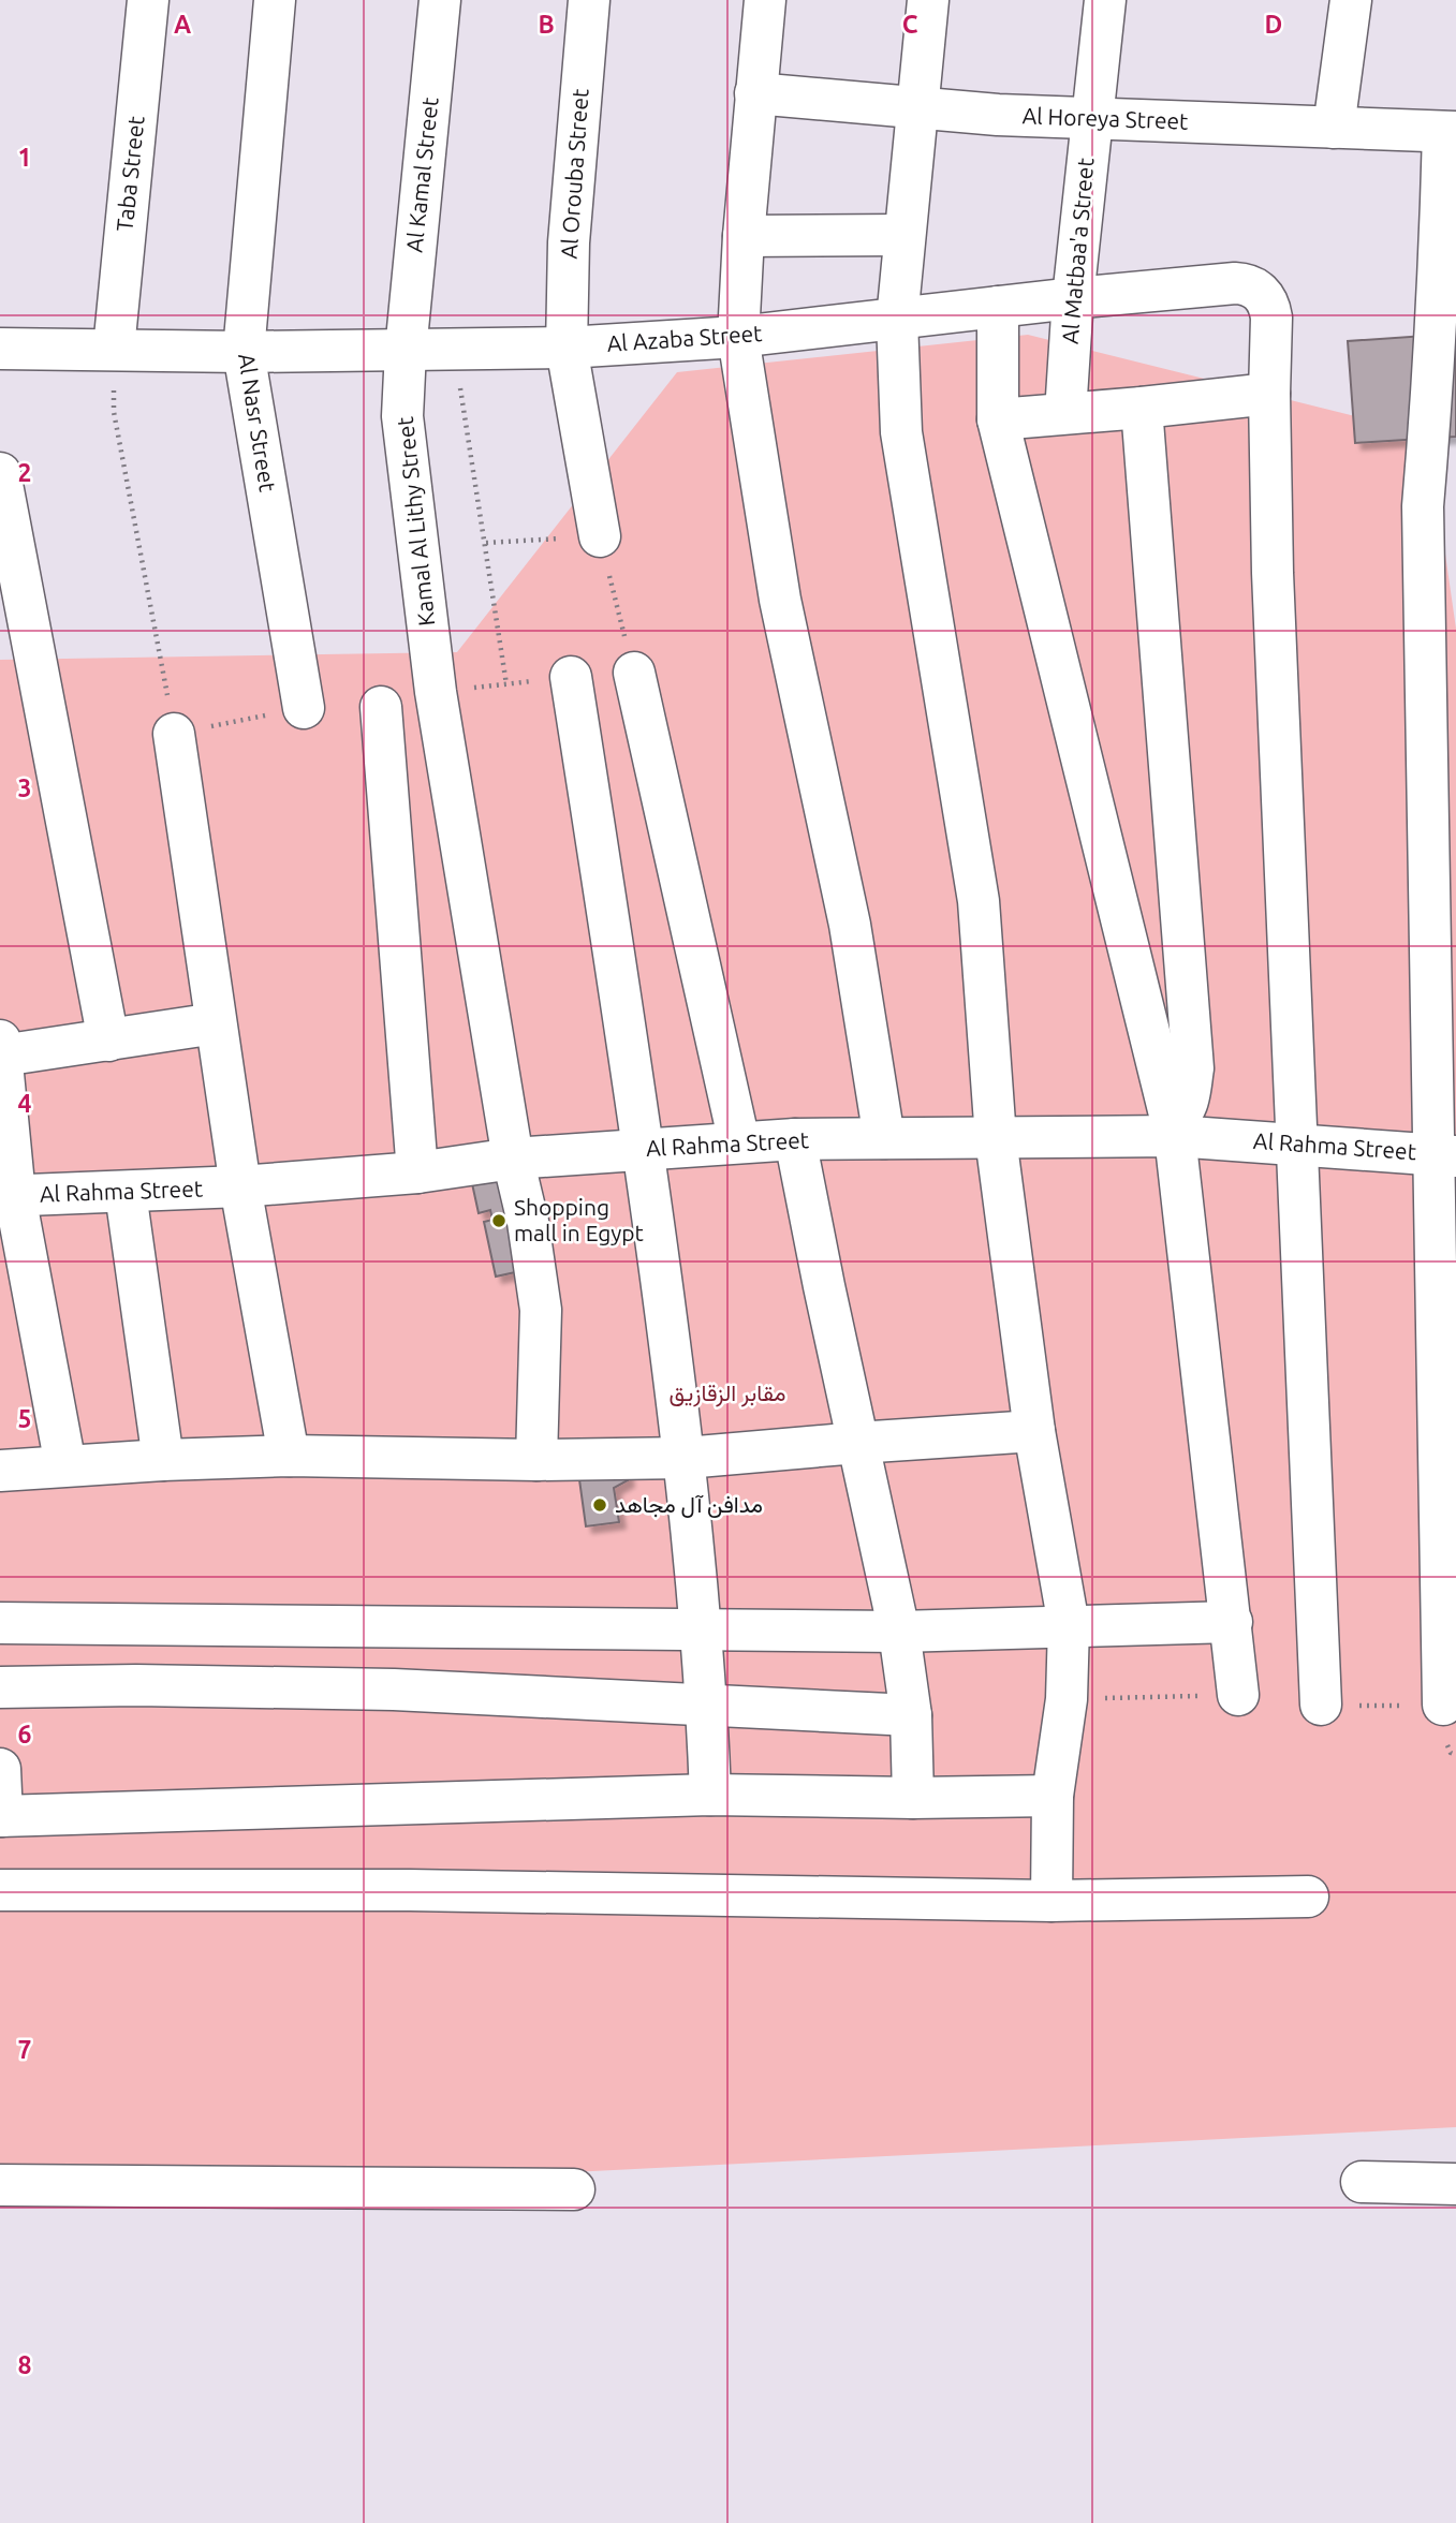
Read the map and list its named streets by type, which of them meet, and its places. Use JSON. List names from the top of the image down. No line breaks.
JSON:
{"streets":{"street":["Al Horeya Street","Taba Street","Al Orouba Street","Al Kamal Street","Al Matbaa'a Street","Al Azaba Street","Al Nasr Street","Kamal Al Lithy Street","Al Rahma Street"]},"crossings":[["Al Horeya Street","Al Matbaa'a Street"],["Taba Street","Al Azaba Street"],["Al Orouba Street","Al Azaba Street"],["Al Kamal Street","Al Azaba Street"],["Al Kamal Street","Kamal Al Lithy Street"],["Al Matbaa'a Street","Al Azaba Street"],["Al Azaba Street","Al Nasr Street"],["Al Azaba Street","Kamal Al Lithy Street"],["Al Azaba Street","Al Rahma Street"],["Kamal Al Lithy Street","Al Rahma Street"]],"parks":["مقابر الزقازيق"],"places":["Shopping mall in Egypt","مدافن آل مجاهد"],"grid":{"columns":["A","B","C","D"],"rows":["1","2","3","4","5","6","7","8"]}}
